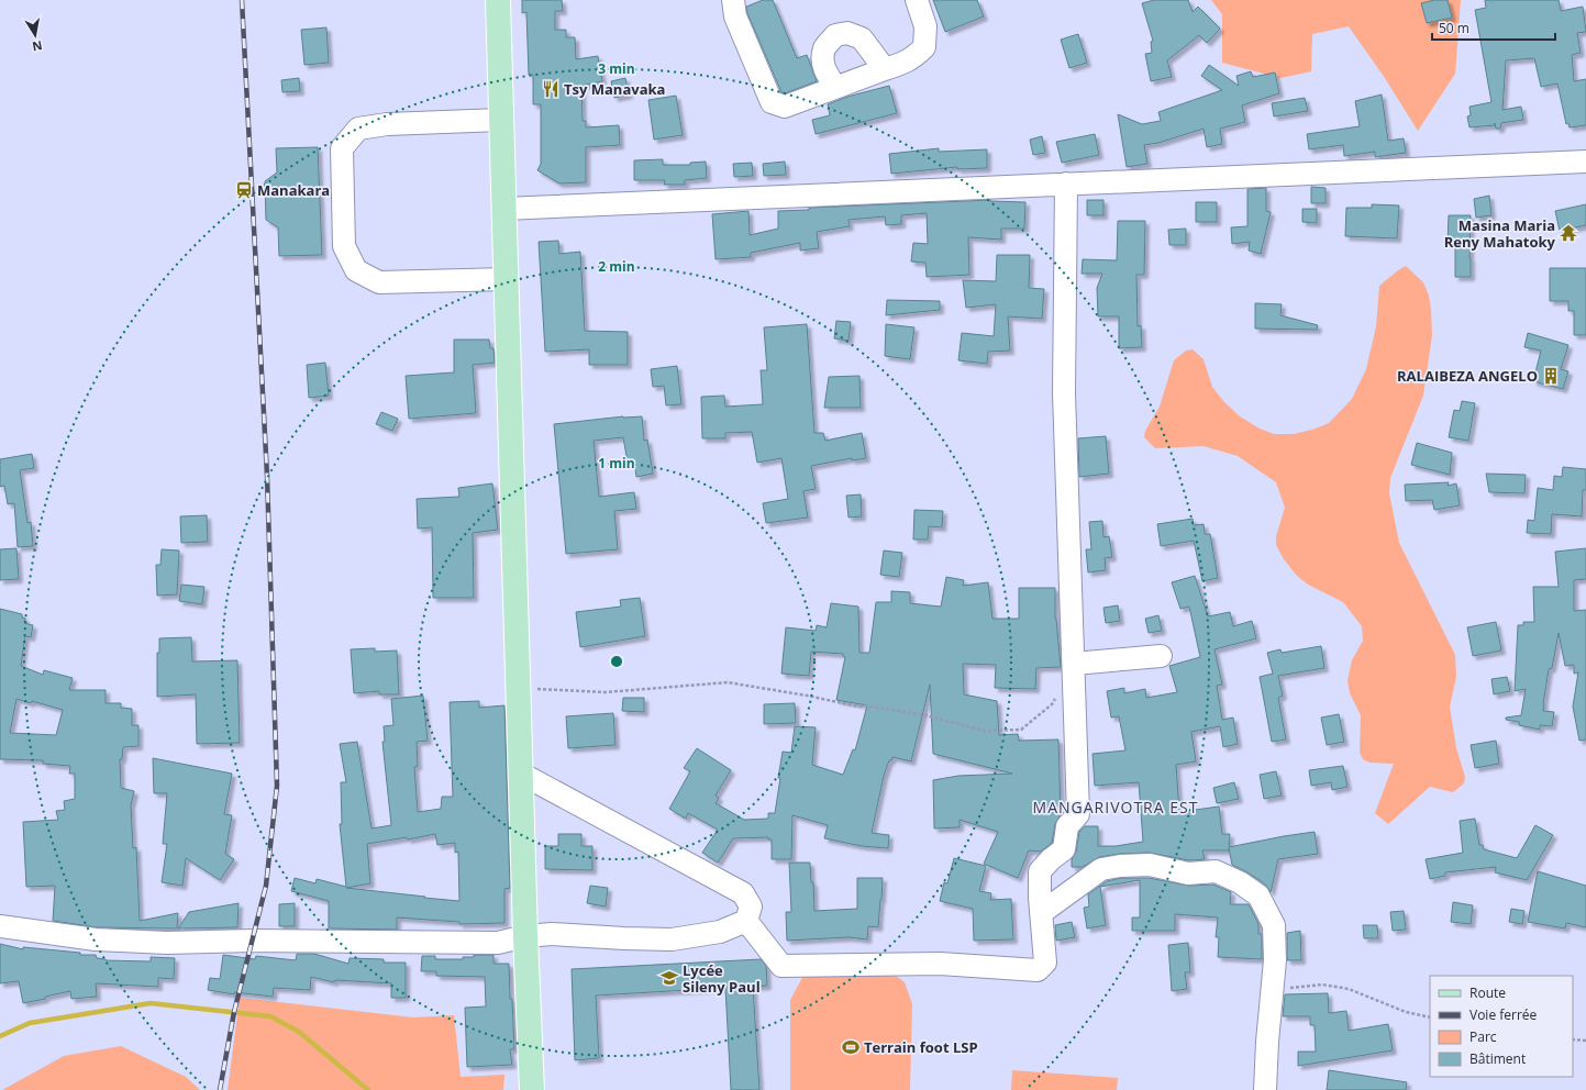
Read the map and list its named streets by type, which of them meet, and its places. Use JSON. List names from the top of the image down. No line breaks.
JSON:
{"districts":["MANGARIVOTRA EST"],"places":{"restaurant":["Tsy Manavaka"],"station":["Manakara"],"temple":["Masina Maria Reny Mahatoky"],"building":["RALAIBEZA ANGELO"],"school or university":["Lycée Sileny Paul"],"sports":["Terrain foot LSP"]},"legend":["Route","Voie ferrée","Parc","Bâtiment"],"scale_bar":"50 m","north":"bottom","rings":["3 min","2 min","1 min"]}
